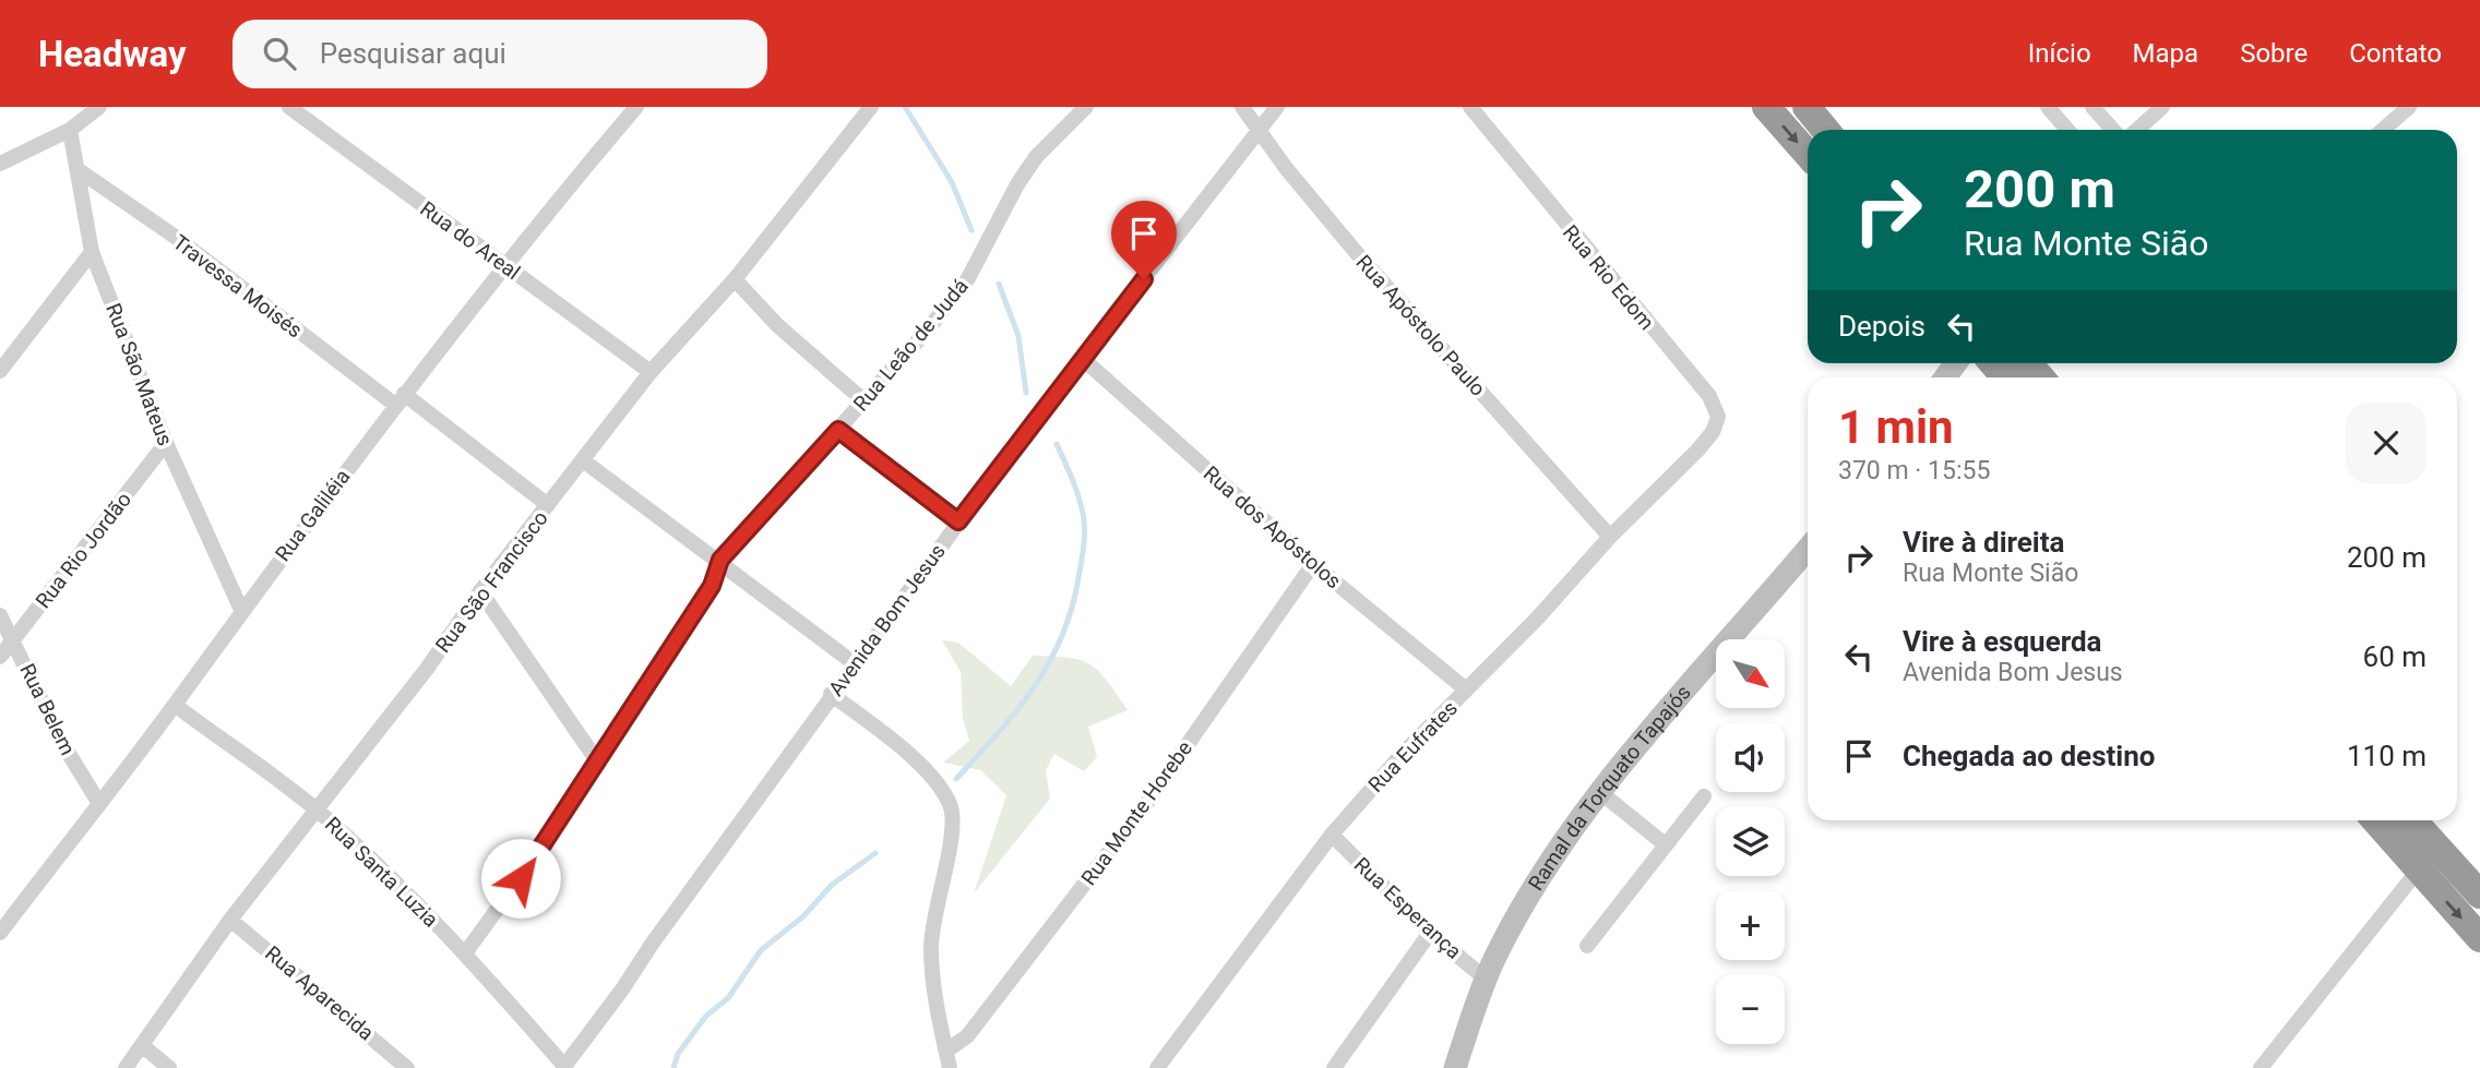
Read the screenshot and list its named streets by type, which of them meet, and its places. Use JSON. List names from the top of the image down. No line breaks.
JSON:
{"streets":{"street":["Rua do Areal","Rua Rio Edom","Travessa Moisés","Rua Apóstolo Paulo","Rua Leão de Judá","Rua São Mateus","Rua Galiléia","Rua dos Apóstolos","Rua Rio Jordão","Rua São Francisco","Avenida Bom Jesus","Rua Belem","Rua Eufrates","Ramal da Torquato Tapajós","Rua Monte Horebe","Rua Santa Luzia","Rua Esperança","Rua Aparecida"]},"crossings":[["Rua do Areal","Rua Galiléia"],["Rua do Areal","Rua São Francisco"],["Rua Rio Edom","Rua Eufrates"],["Travessa Moisés","Rua São Mateus"],["Travessa Moisés","Rua Galiléia"],["Travessa Moisés","Rua São Francisco"],["Rua Apóstolo Paulo","Avenida Bom Jesus"],["Rua Apóstolo Paulo","Rua Eufrates"],["Rua Leão de Judá","Rua Santa Luzia"],["Rua São Mateus","Rua Galiléia"],["Rua São Mateus","Rua Rio Jordão"],["Rua Galiléia","Rua Belem"],["Rua Galiléia","Rua Santa Luzia"],["Rua dos Apóstolos","Avenida Bom Jesus"],["Rua dos Apóstolos","Rua Eufrates"],["Rua dos Apóstolos","Rua Monte Horebe"],["Rua Rio Jordão","Rua Belem"],["Rua São Francisco","Rua Santa Luzia"],["Rua São Francisco","Rua Aparecida"],["Avenida Bom Jesus","Rua Santa Luzia"],["Rua Eufrates","Rua Esperança"],["Ramal da Torquato Tapajós","Rua Esperança"]],"north":"bottom right","page":{"header":"Headway","search":"Pesquisar aqui","nav":["Início","Mapa","Sobre","Contato"],"turn":["200 m","Rua Monte Sião"],"then":"Depois","heading":["1 min","370 m · 15:55"],"list":[{"name":"Vire à direita","note":"Rua Monte Sião","value":"200 m"},{"name":"Vire à esquerda","note":"Avenida Bom Jesus","value":"60 m"},{"name":"Chegada ao destino","value":"110 m"}],"map_buttons":["+","−"]}}
